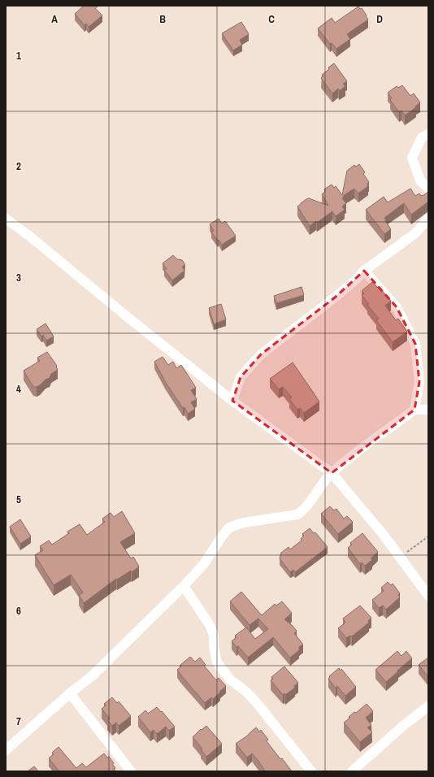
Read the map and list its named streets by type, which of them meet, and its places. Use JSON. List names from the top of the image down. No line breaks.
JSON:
{"grid":{"columns":["A","B","C","D"],"rows":["1","2","3","4","5","6","7"]}}
